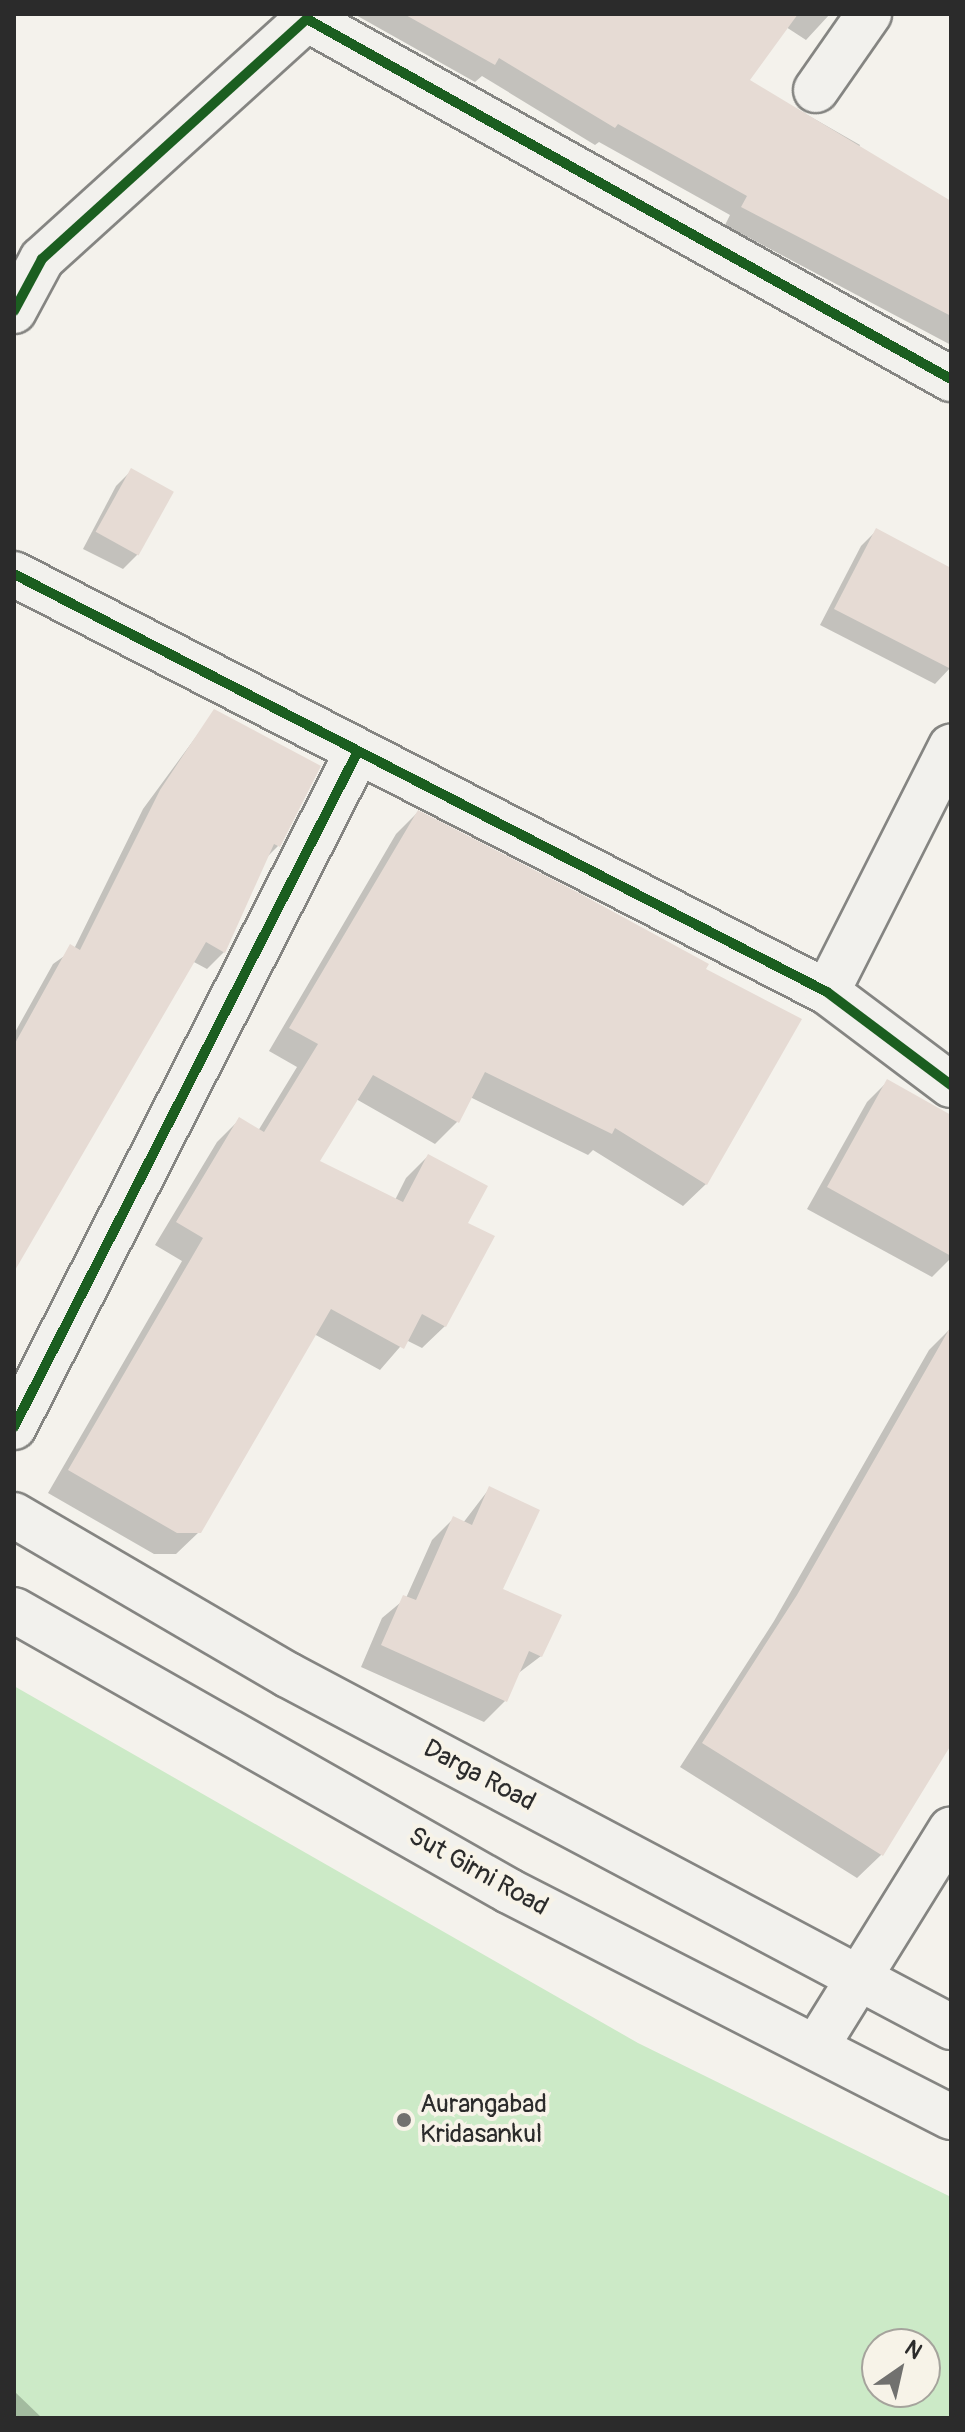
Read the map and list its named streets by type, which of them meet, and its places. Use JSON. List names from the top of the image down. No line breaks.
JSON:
{"streets":{"street":["Darga Road","Sut Girni Road"]},"places":["Aurangabad Kridasankul"],"north":"top right"}
